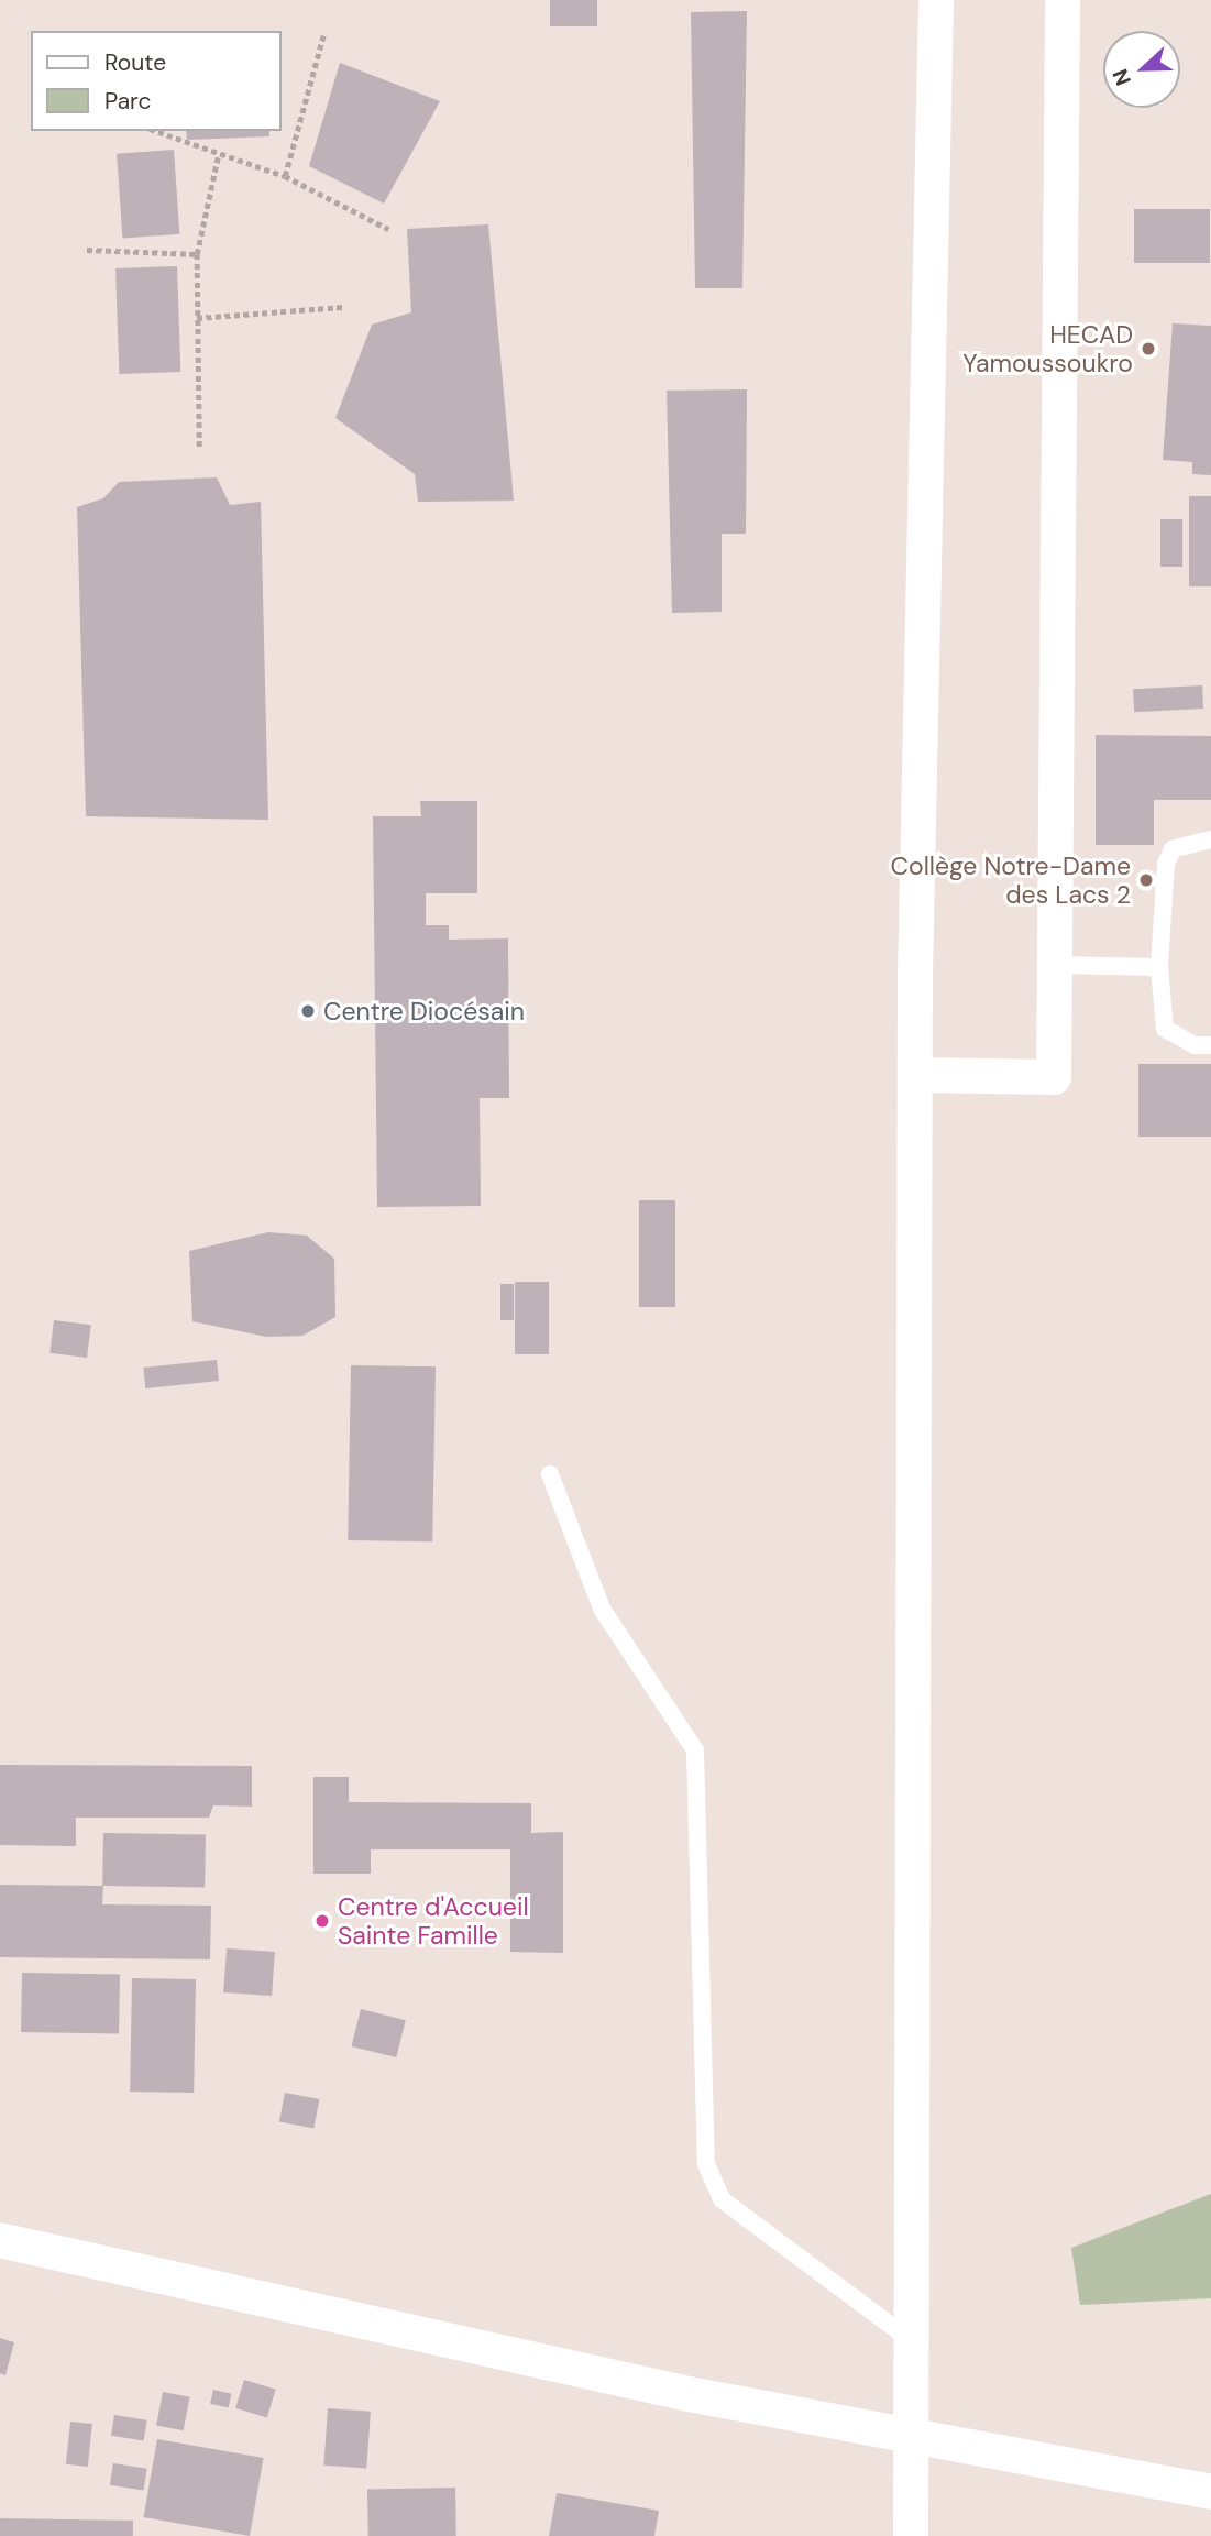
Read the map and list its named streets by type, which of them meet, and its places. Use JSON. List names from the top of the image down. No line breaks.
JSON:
{"places":["HECAD Yamoussoukro","Collège Notre-Dame des Lacs 2","Centre Diocésain","Centre d'Accueil Sainte Famille"],"legend":["Route","Parc"],"north":"left"}
